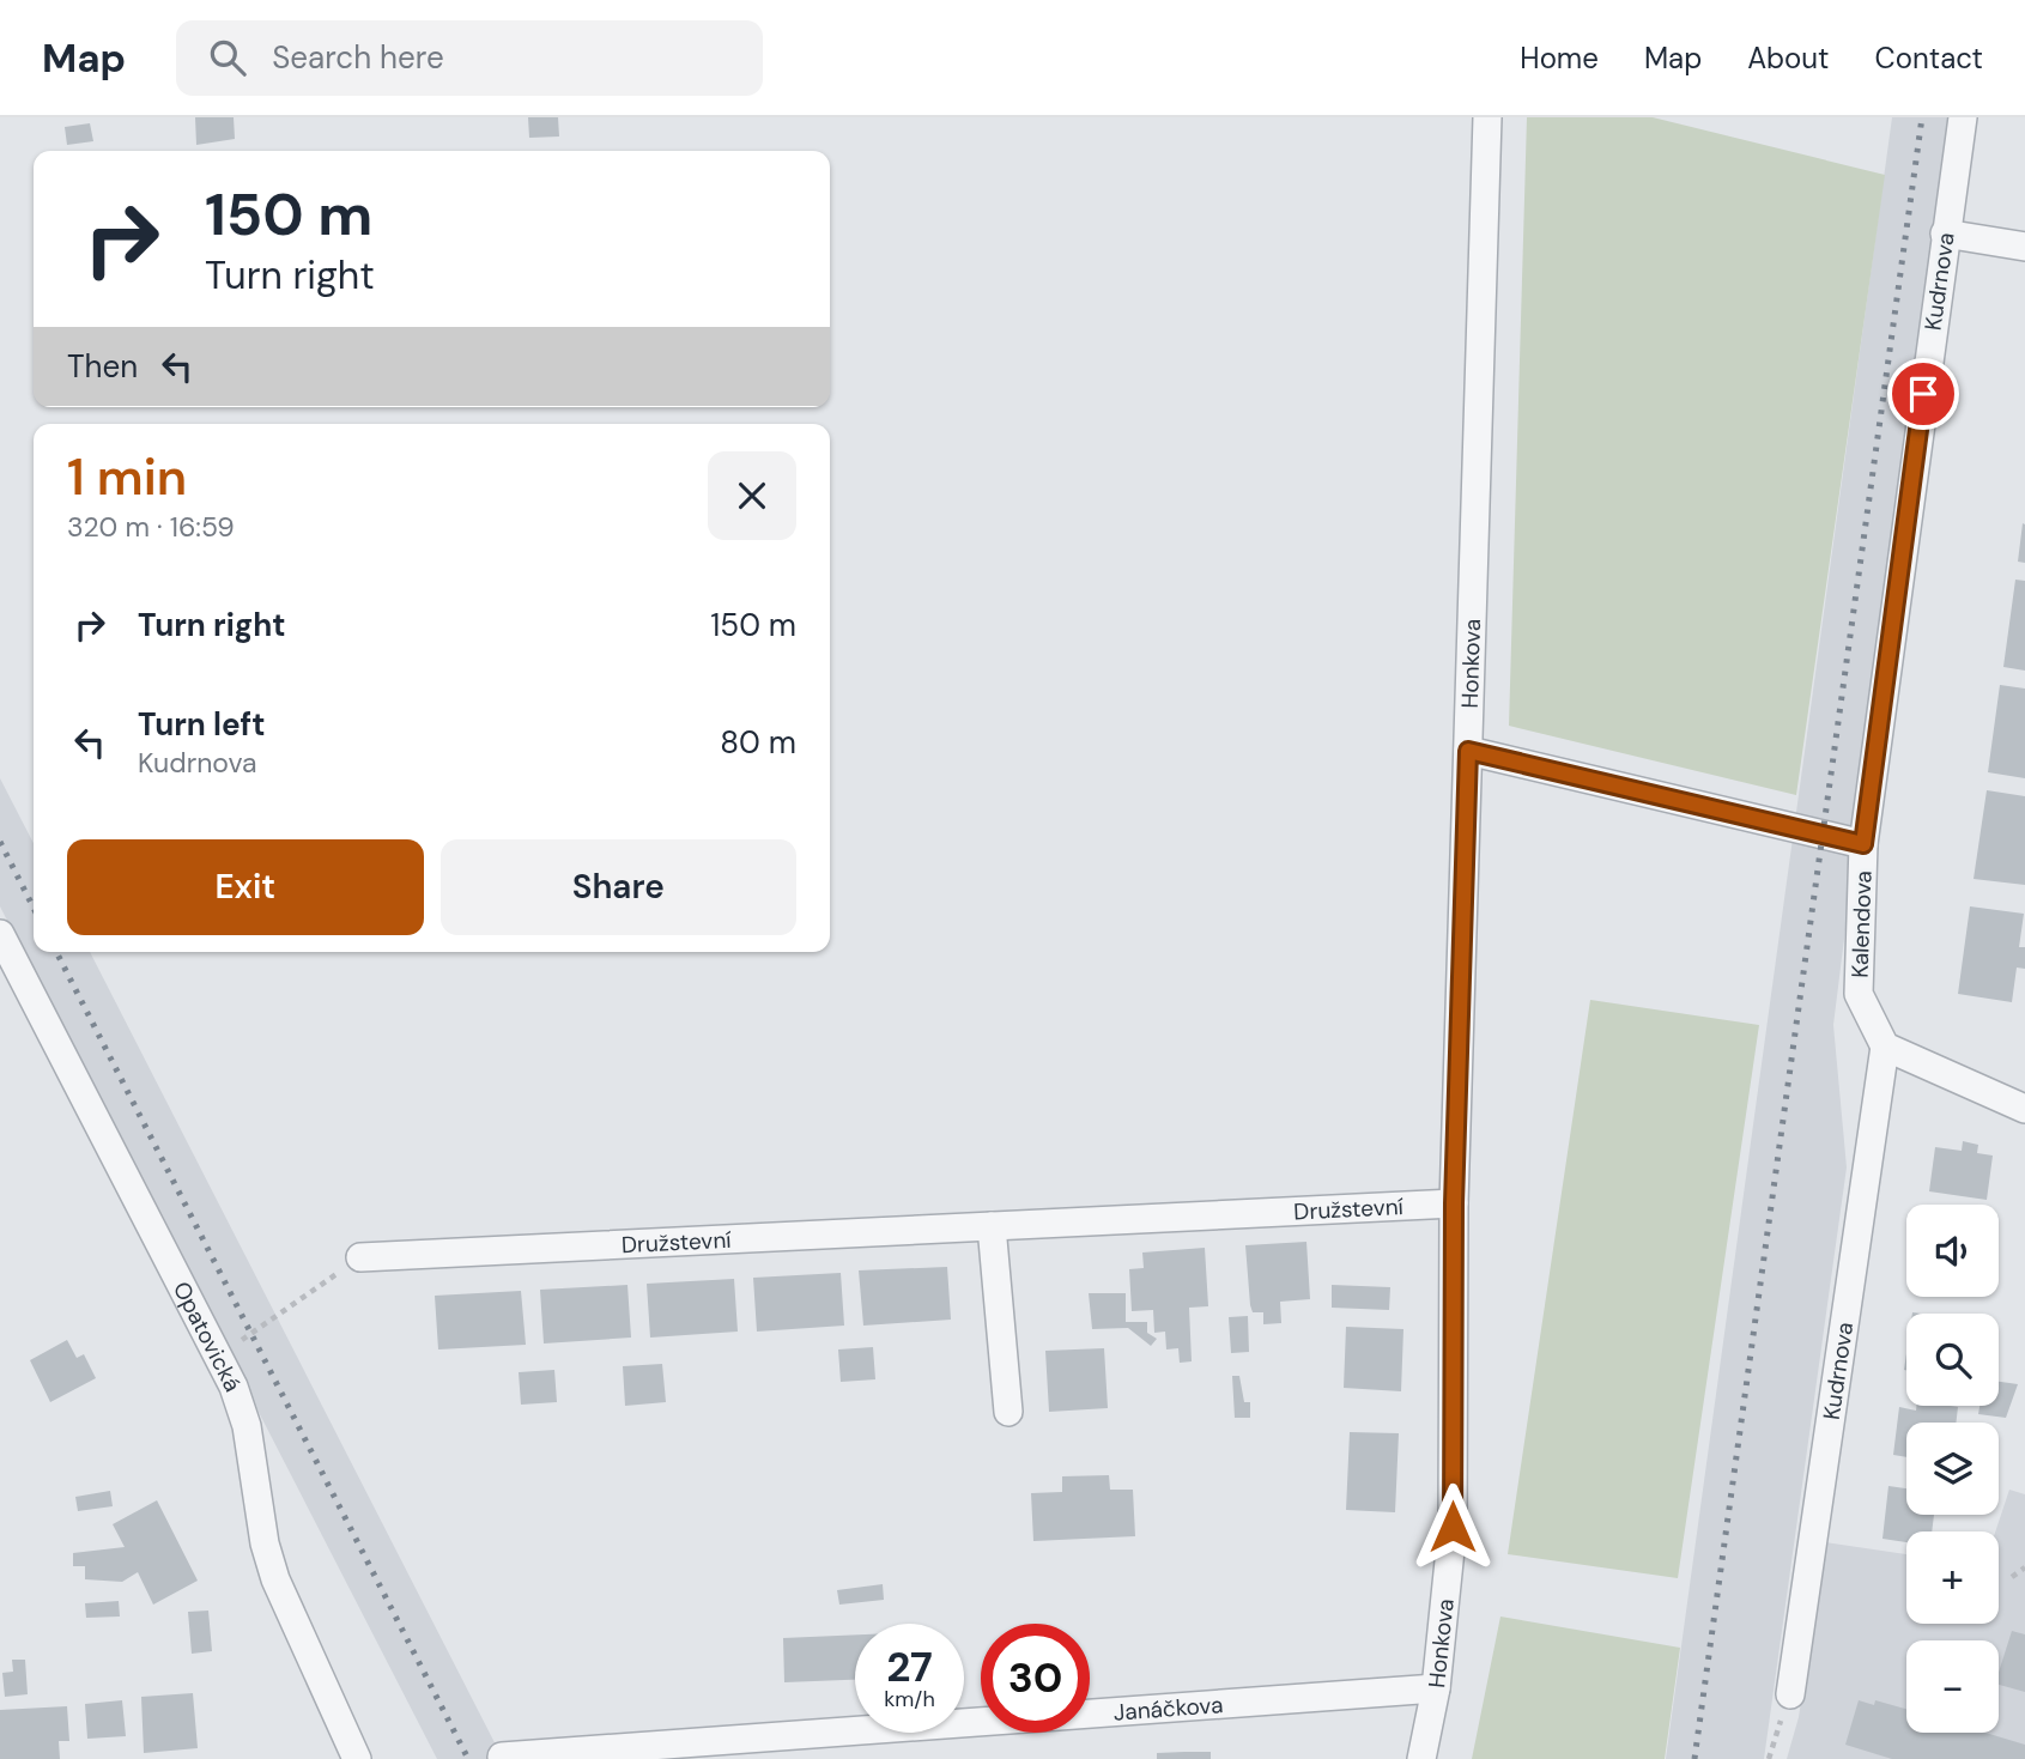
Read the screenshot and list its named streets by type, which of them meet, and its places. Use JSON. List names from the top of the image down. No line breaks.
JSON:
{"streets":{"street":["Kudrnova","Honkova","Kalendova","Družstevní","Opatovická","Janáčkova"]},"crossings":[["Kudrnova","Kalendova"],["Honkova","Družstevní"],["Honkova","Janáčkova"]],"page":{"header":"Map","search":"Search here","nav":["Home","Map","About","Contact"],"turn":["150 m","Turn right"],"then":"Then","heading":["1 min","320 m · 16:59"],"list":[{"name":"Turn right","value":"150 m"},{"name":"Turn left","note":"Kudrnova","value":"80 m"}],"buttons":["Exit","Share"],"map_buttons":["+","−"],"speed":"27 km/h","limit":"30"}}
